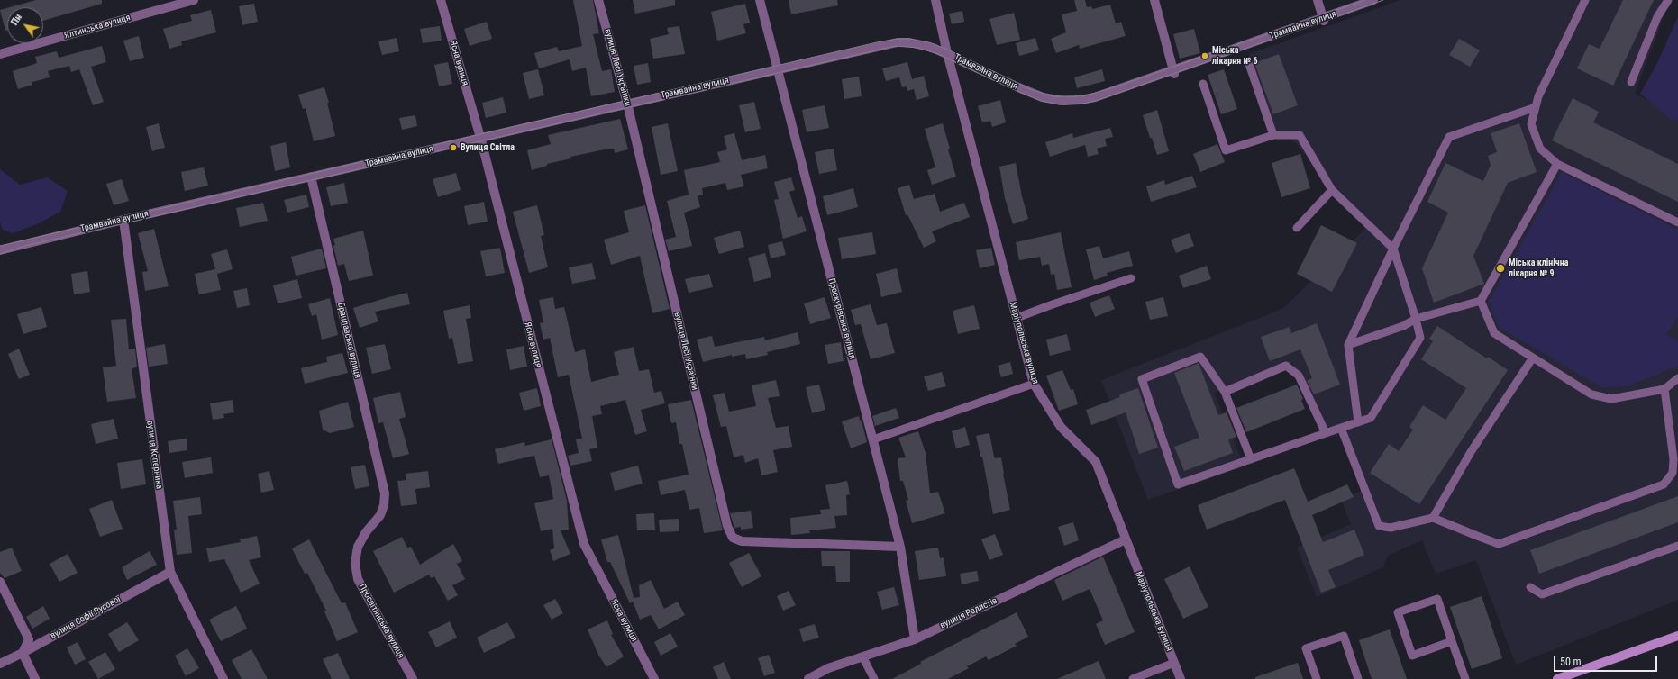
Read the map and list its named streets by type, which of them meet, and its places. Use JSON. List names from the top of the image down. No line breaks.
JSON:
{"streets":{"street":["Трамвайна вулиця","Ялтинська вулиця","Ясна вулиця","вулиця Лесі Українки","Проскурівська вулиця","Брацлавська вулиця","Маріупольська вулиця","вулиця Коперника","вулиця Радистів","вулиця Софії Русової","Просвітянська вулиця"]},"crossings":[["Трамвайна вулиця","Ясна вулиця"],["Трамвайна вулиця","вулиця Лесі Українки"],["Трамвайна вулиця","Проскурівська вулиця"],["Трамвайна вулиця","Брацлавська вулиця"],["Трамвайна вулиця","Маріупольська вулиця"],["Трамвайна вулиця","вулиця Коперника"],["вулиця Лесі Українки","Проскурівська вулиця"],["Проскурівська вулиця","вулиця Радистів"],["Брацлавська вулиця","Просвітянська вулиця"],["Маріупольська вулиця","вулиця Радистів"],["вулиця Коперника","вулиця Софії Русової"]],"places":["Міська лікарня № 6","Вулиця Світла","Міська клінічна лікарня № 9"],"scale_bar":"50 m","north":"top left"}
